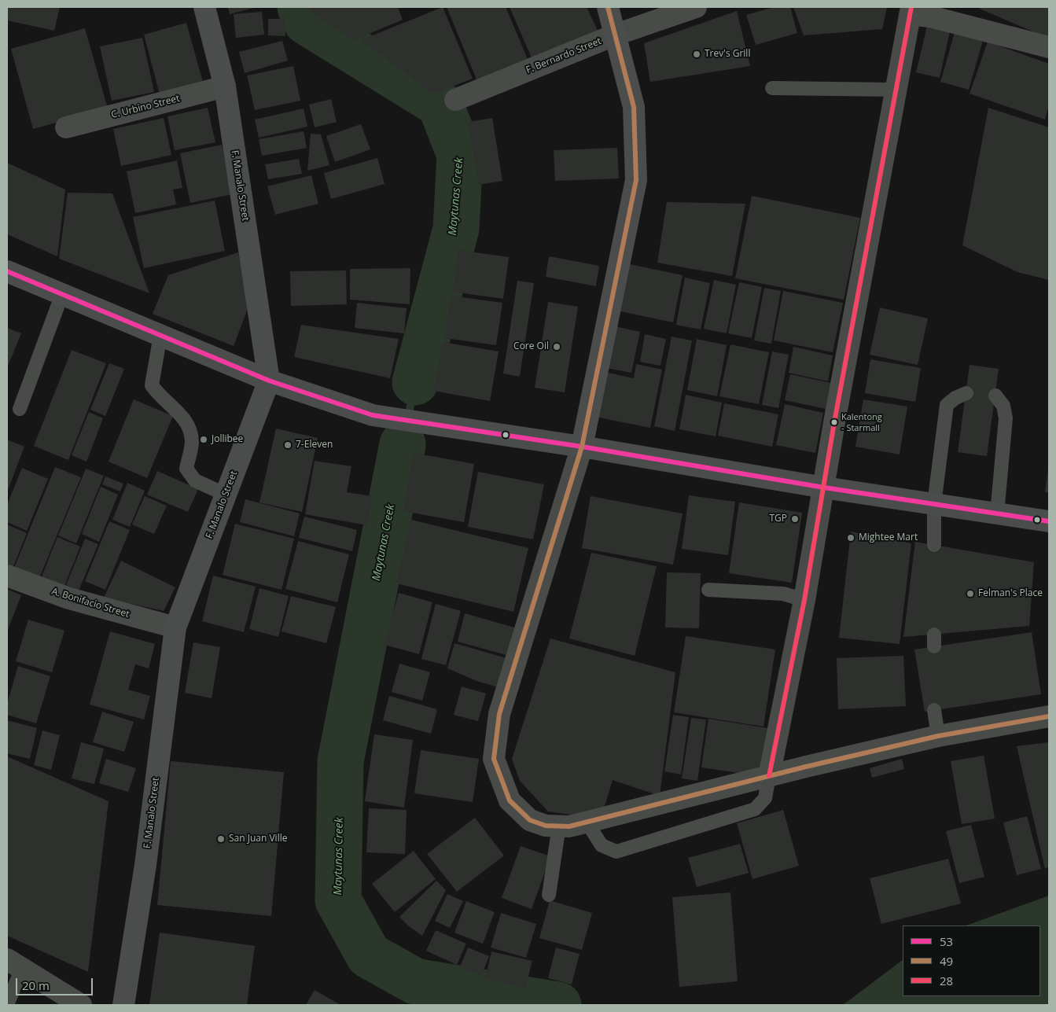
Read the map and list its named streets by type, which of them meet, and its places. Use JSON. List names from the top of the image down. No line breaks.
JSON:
{"streets":{"main road":["F. Manalo Street"],"street":["F. Bernardo Street","C. Urbino Street","A. Bonifacio Street"]},"crossings":[["C. Urbino Street","F. Manalo Street"],["F. Manalo Street","A. Bonifacio Street"]],"water":["Maytunas Creek"],"places":["Trev's Grill","Core Oil","Kalentong - Starmall","Jollibee","7-Eleven","TGP","Mightee Mart","Felman's Place","San Juan Ville"],"lines":["transit line 49","transit line 28","transit line 53"],"legend":["53","49","28"],"scale_bar":"20 m"}
